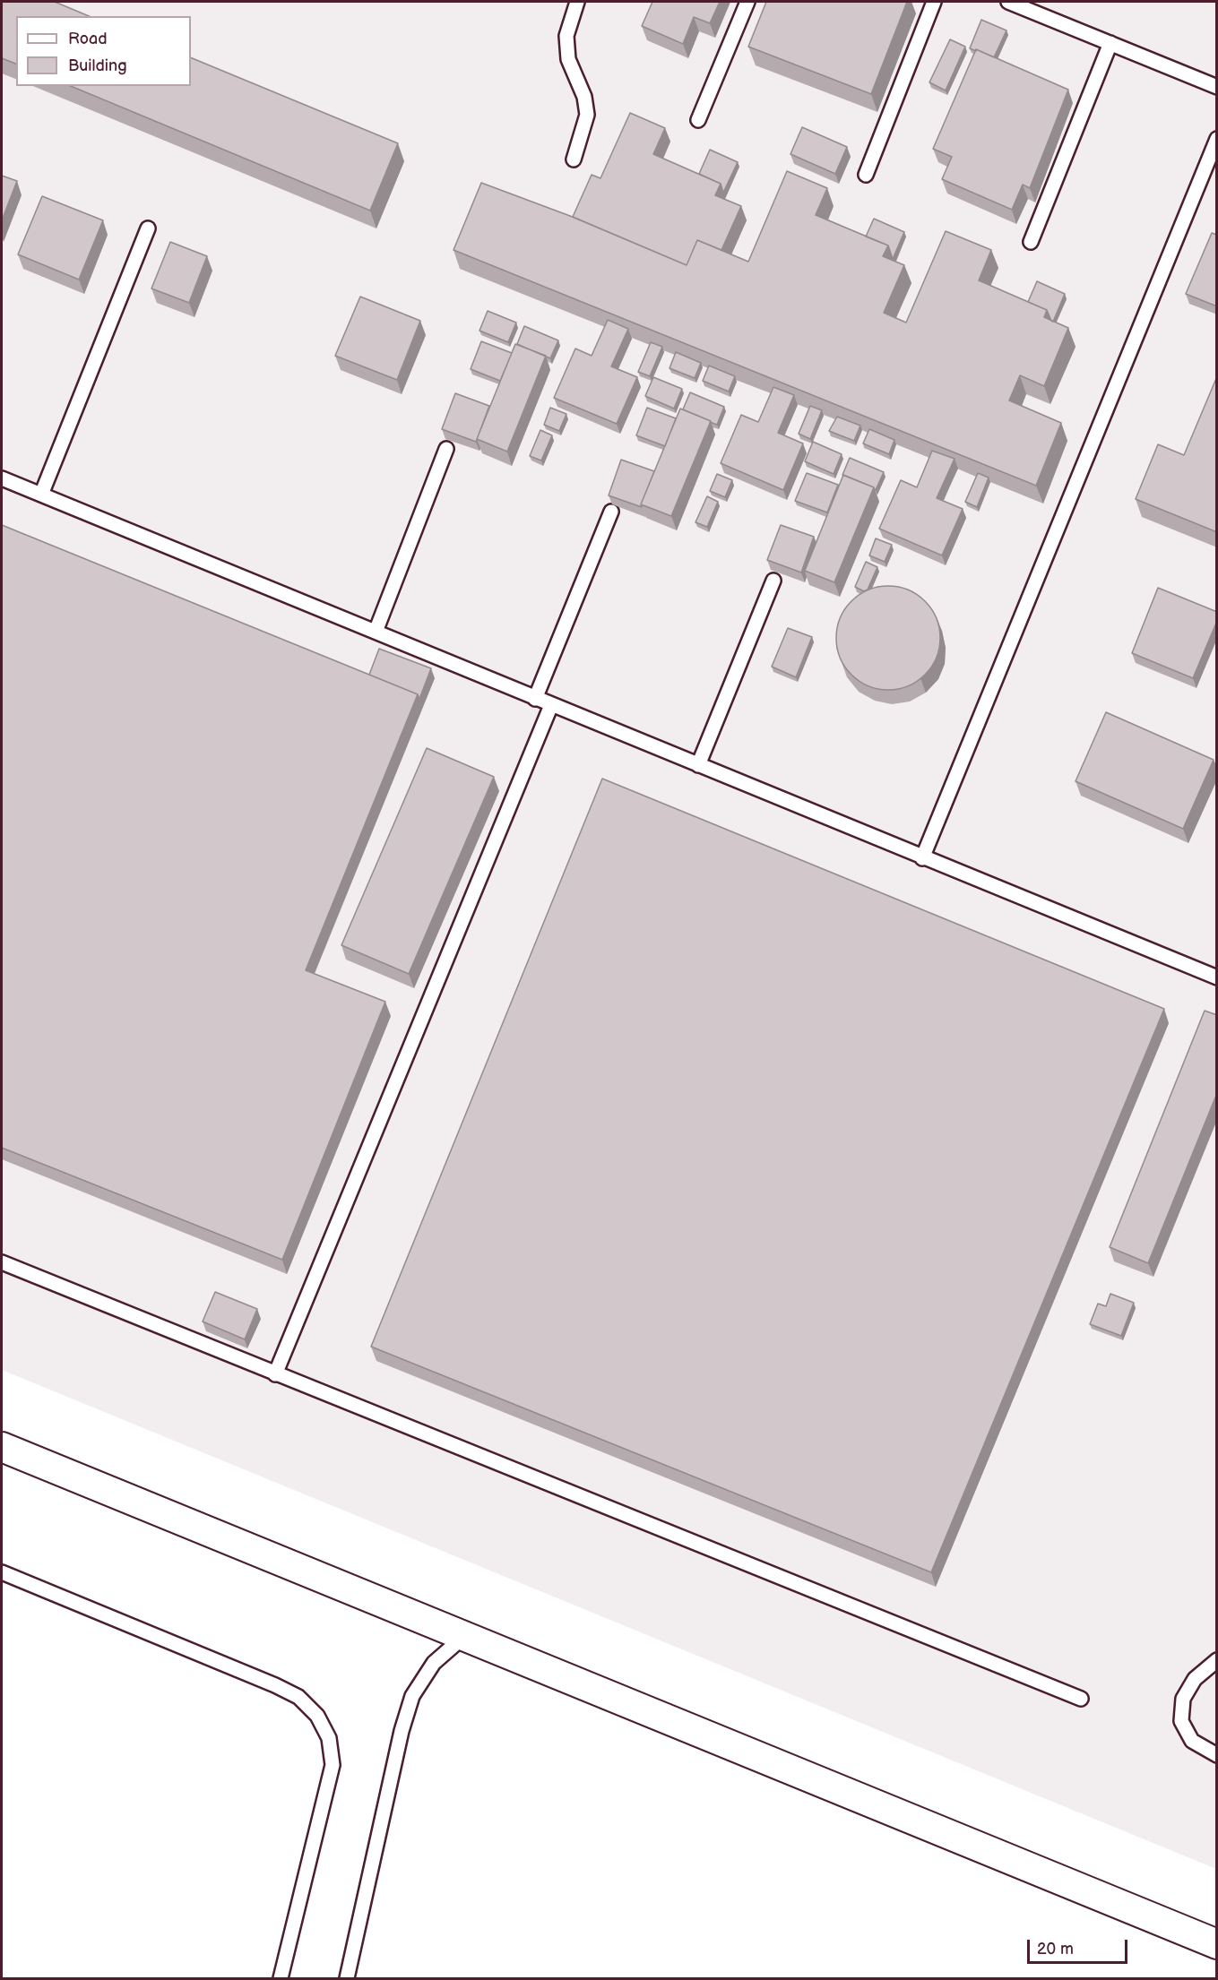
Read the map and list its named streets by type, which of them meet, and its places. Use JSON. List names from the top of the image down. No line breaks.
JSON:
{"legend":["Road","Building"],"scale_bar":"20 m"}
